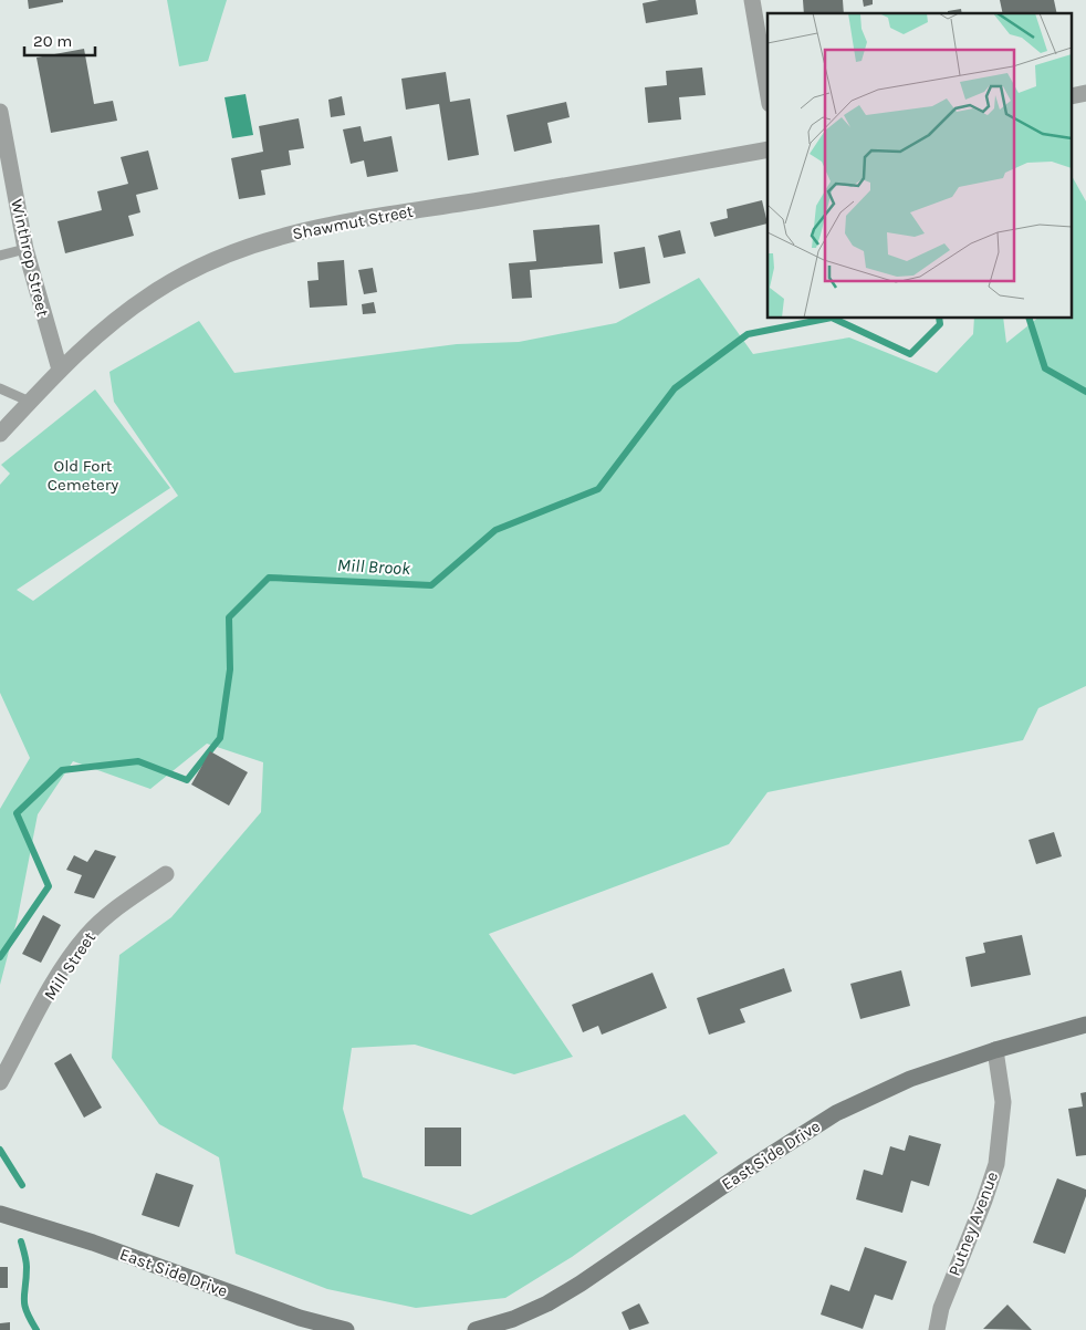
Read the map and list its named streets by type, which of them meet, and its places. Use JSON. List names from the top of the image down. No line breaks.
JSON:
{"streets":{"main road":["East Side Drive"],"street":["Shawmut Street","Winthrop Street","Mill Street","Putney Avenue"]},"crossings":[["Shawmut Street","Winthrop Street"],["East Side Drive","Putney Avenue"]],"water":["Mill Brook"],"parks":["Old Fort Cemetery"],"scale_bar":"20 m"}
